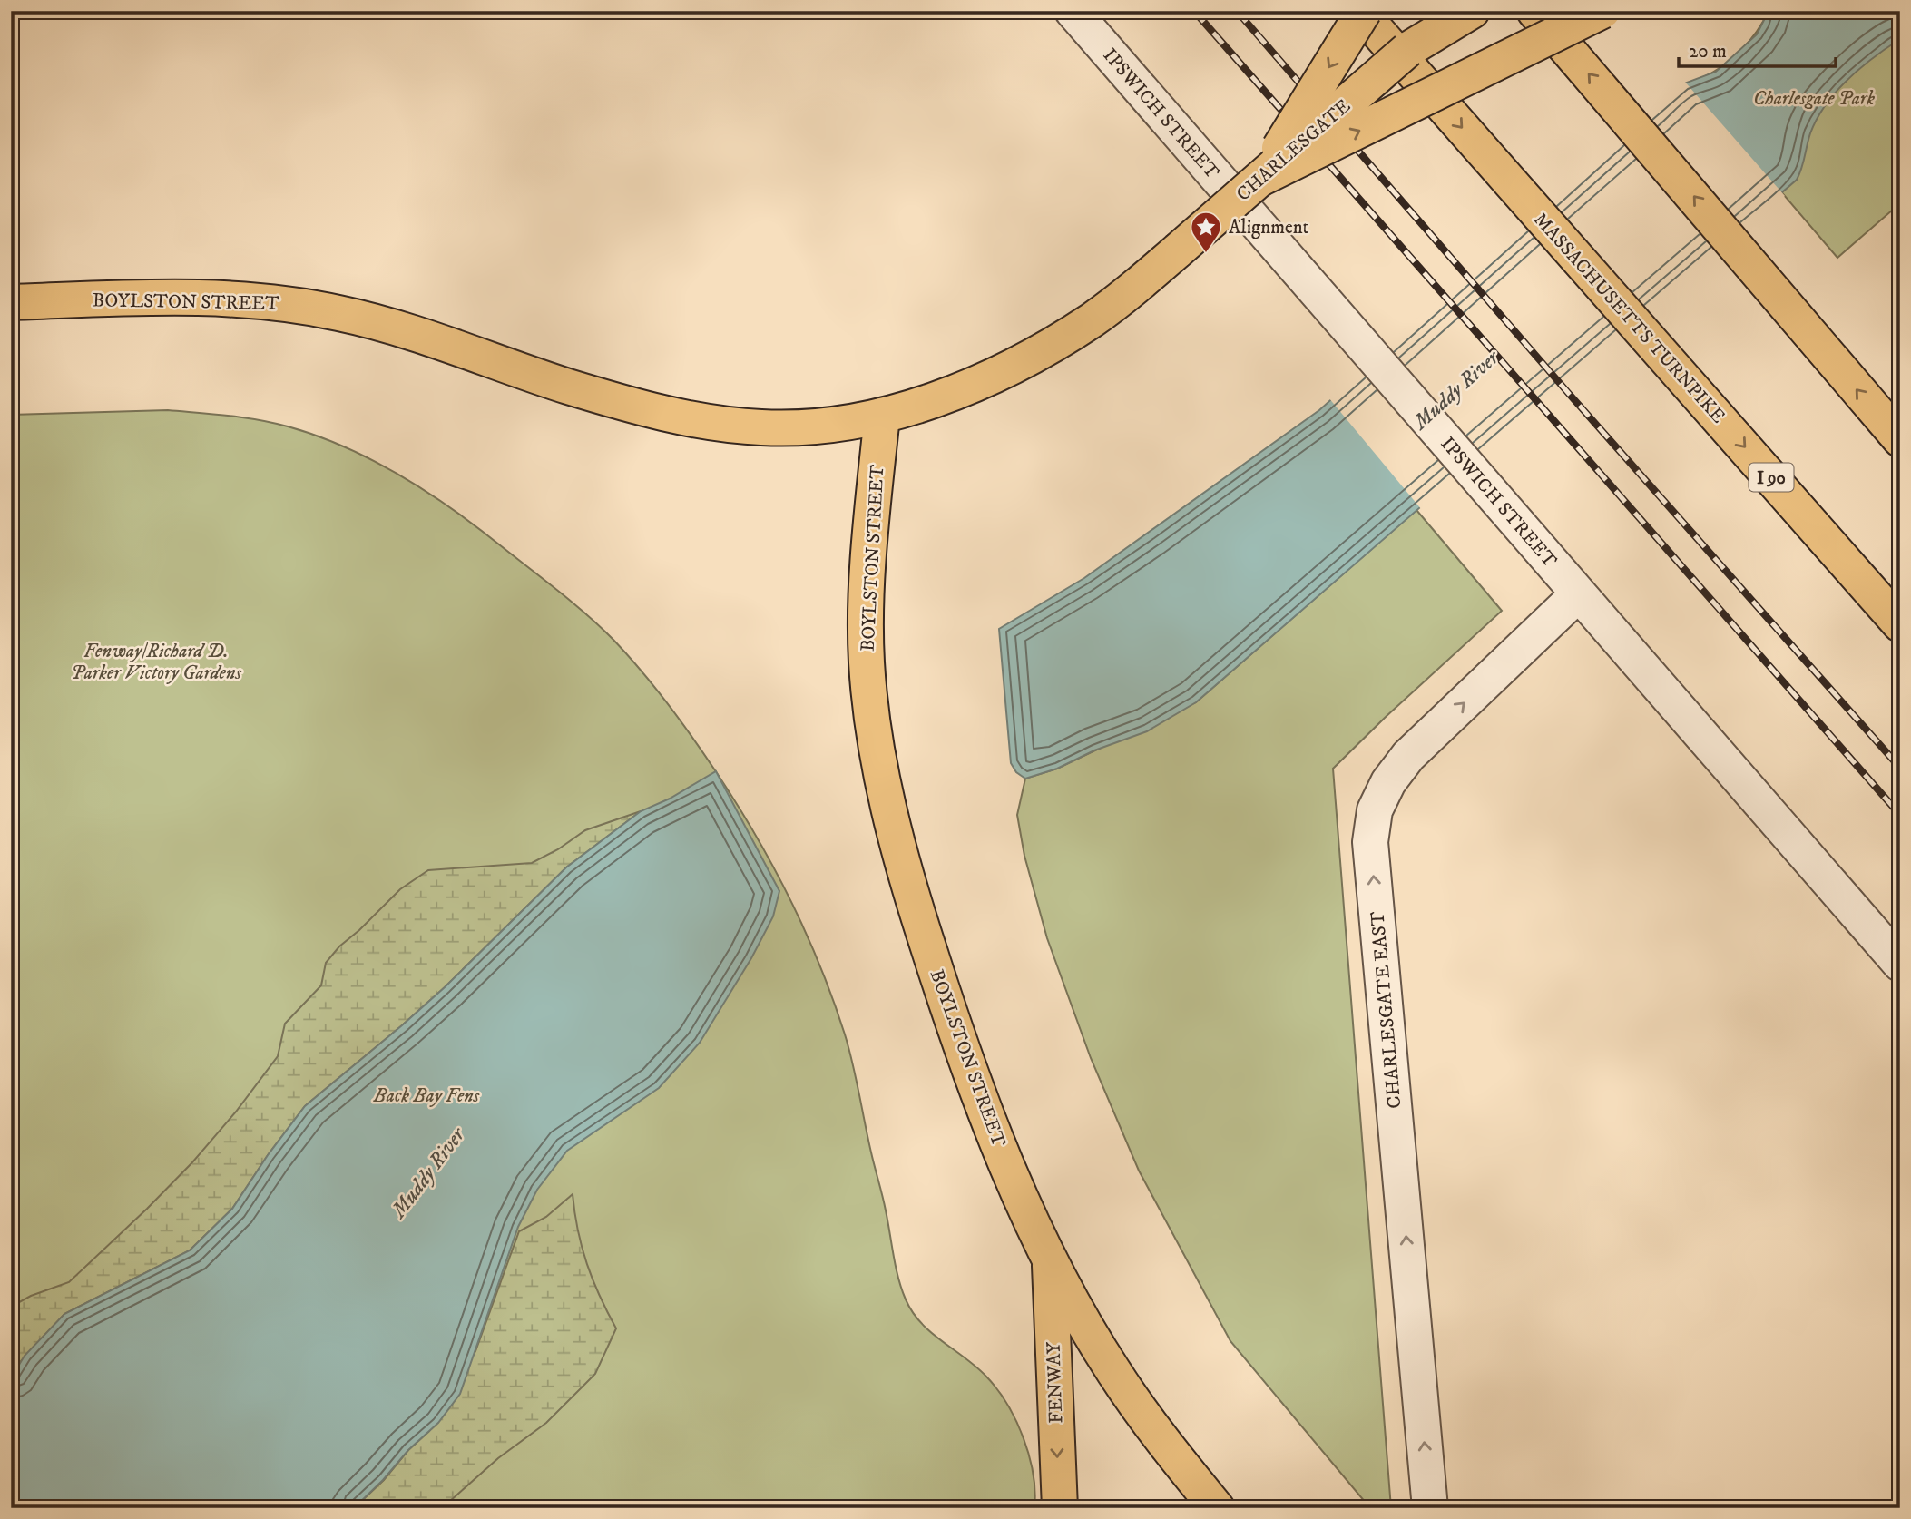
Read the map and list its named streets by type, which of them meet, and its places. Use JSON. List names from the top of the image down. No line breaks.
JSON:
{"streets":{"highway":["CHARLESGATE","BOYLSTON STREET","MASSACHUSETTS TURNPIKE","I 90","FENWAY"],"street":["IPSWICH STREET","CHARLESGATE EAST"]},"crossings":[["IPSWICH STREET","CHARLESGATE EAST"],["CHARLESGATE","BOYLSTON STREET"],["BOYLSTON STREET","FENWAY"]],"one_way":["CHARLESGATE EAST","FENWAY"],"water":["Muddy River"],"parks":["Charlesgate Park","Fenway/Richard D. Parker Victory Gardens","Back Bay Fens"],"places":{"place":["Alignment"]},"scale_bar":"20 m"}
